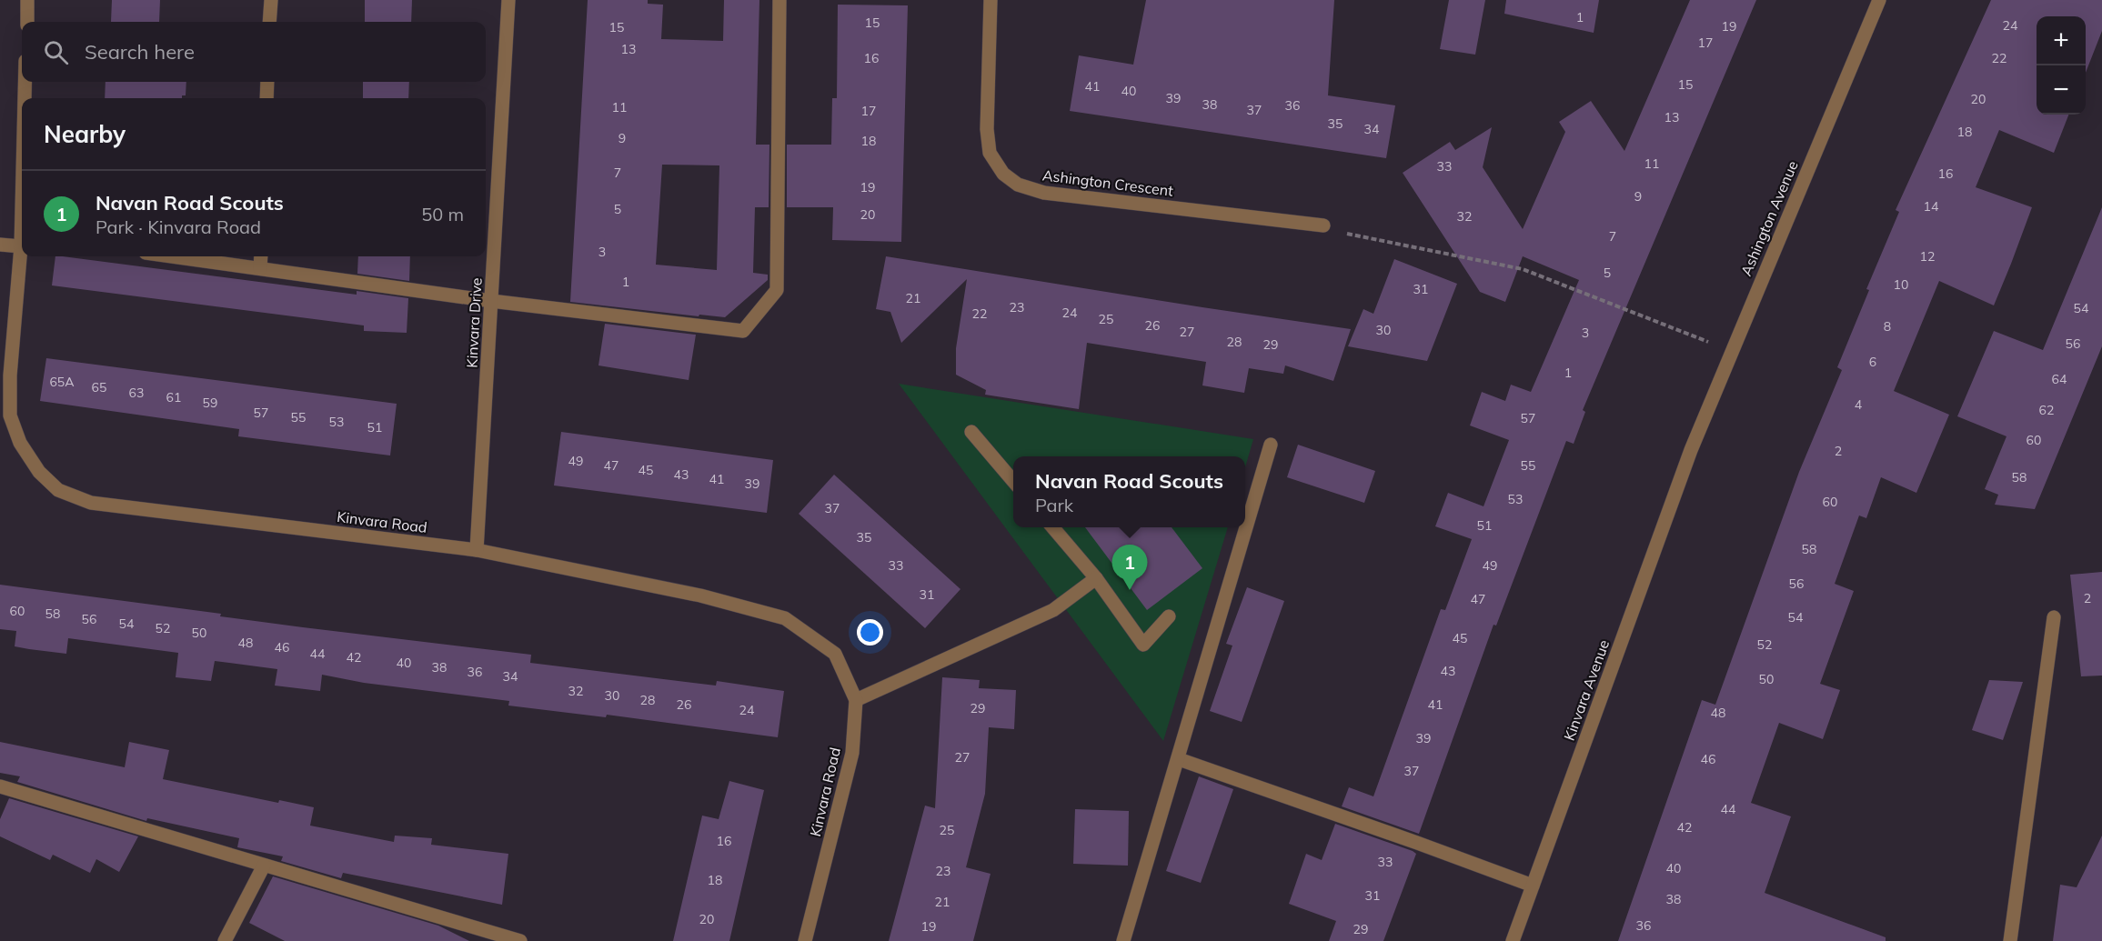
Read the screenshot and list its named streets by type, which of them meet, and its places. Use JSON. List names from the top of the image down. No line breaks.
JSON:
{"streets":{"street":["Ashington Crescent","Ashington Avenue","Kinvara Drive","Kinvara Road","Kinvara Avenue"]},"crossings":[["Ashington Avenue","Kinvara Avenue"],["Kinvara Drive","Kinvara Road"]],"house_numbers":["1","15","24","19","15","17","13","16","22","15","41","40","39","20","38","36","11","37","17","13","35","34","18","9","18","11","33","7","16","19","9","14","5","20","32","7","3","12","5","1","10","31","21","23","54","24","22","25","26","8","30","27","3","28","56","29","6","1","64","65A","65","63","61","59","4","62","57","55","57","53","51","60","2","49","47","55","45","43","58","41","39","53","60","37","51","35","58","33","49","56","31","2","47","60","58","54","56","54","52","50","45","48","52","46","44","42","40","38","43","36","34","50","32","30","28","26","41","29","24","48","39","27","46","37","44","42","25","16","33","40","23","18","31","38","21","20","36","19","29"],"page":{"map_buttons":["+","−"],"search":"Search here","heading":"Nearby","list":[{"mark":"1","name":"Navan Road Scouts","note":"Park · Kinvara Road","value":"50 m"}],"popup":["Navan Road Scouts","Park"],"pins":"1"}}
